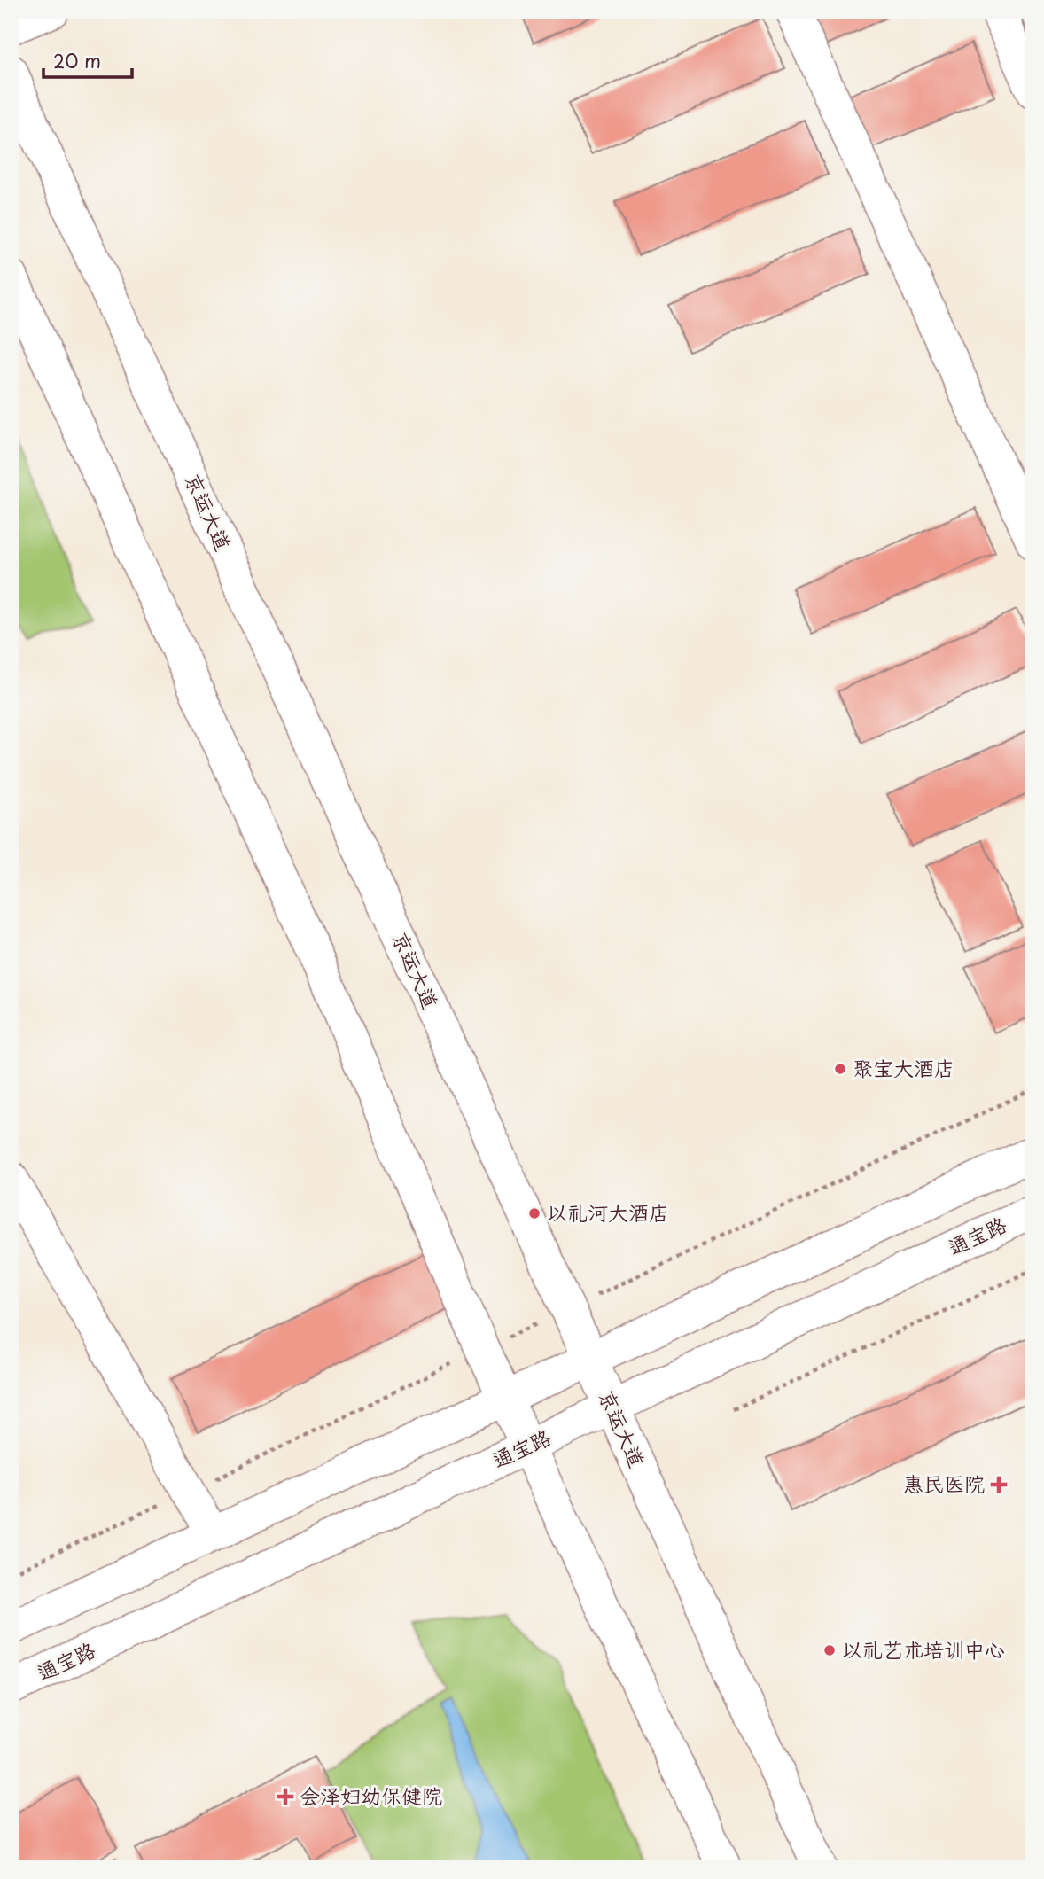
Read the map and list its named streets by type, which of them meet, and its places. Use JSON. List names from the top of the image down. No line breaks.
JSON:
{"streets":{"main road":["京运大道","通宝路"]},"crossings":[["京运大道","通宝路"]],"places":{"other":["聚宝大酒店","以礼河大酒店","以礼艺术培训中心"],"health":["惠民医院","会泽妇幼保健院"]},"scale_bar":"20 m"}
